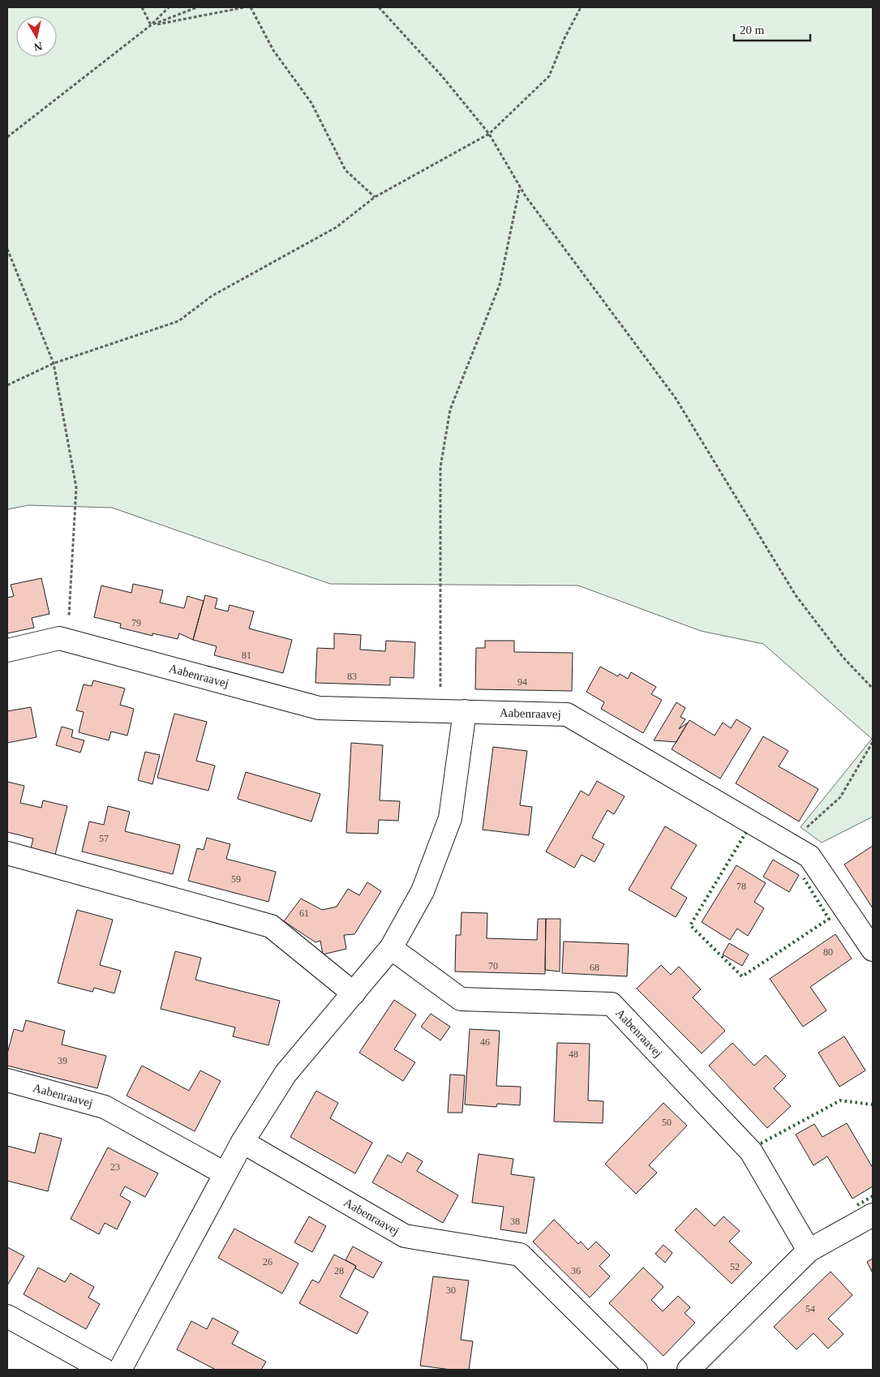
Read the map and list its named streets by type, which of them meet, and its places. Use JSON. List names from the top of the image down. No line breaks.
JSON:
{"streets":{"street":["Aabenraavej"]},"house_numbers":["79","81","83","94","57","59","78","61","80","70","68","46","48","39","50","23","38","26","52","28","36","30","54"],"scale_bar":"20 m","north":"bottom"}
